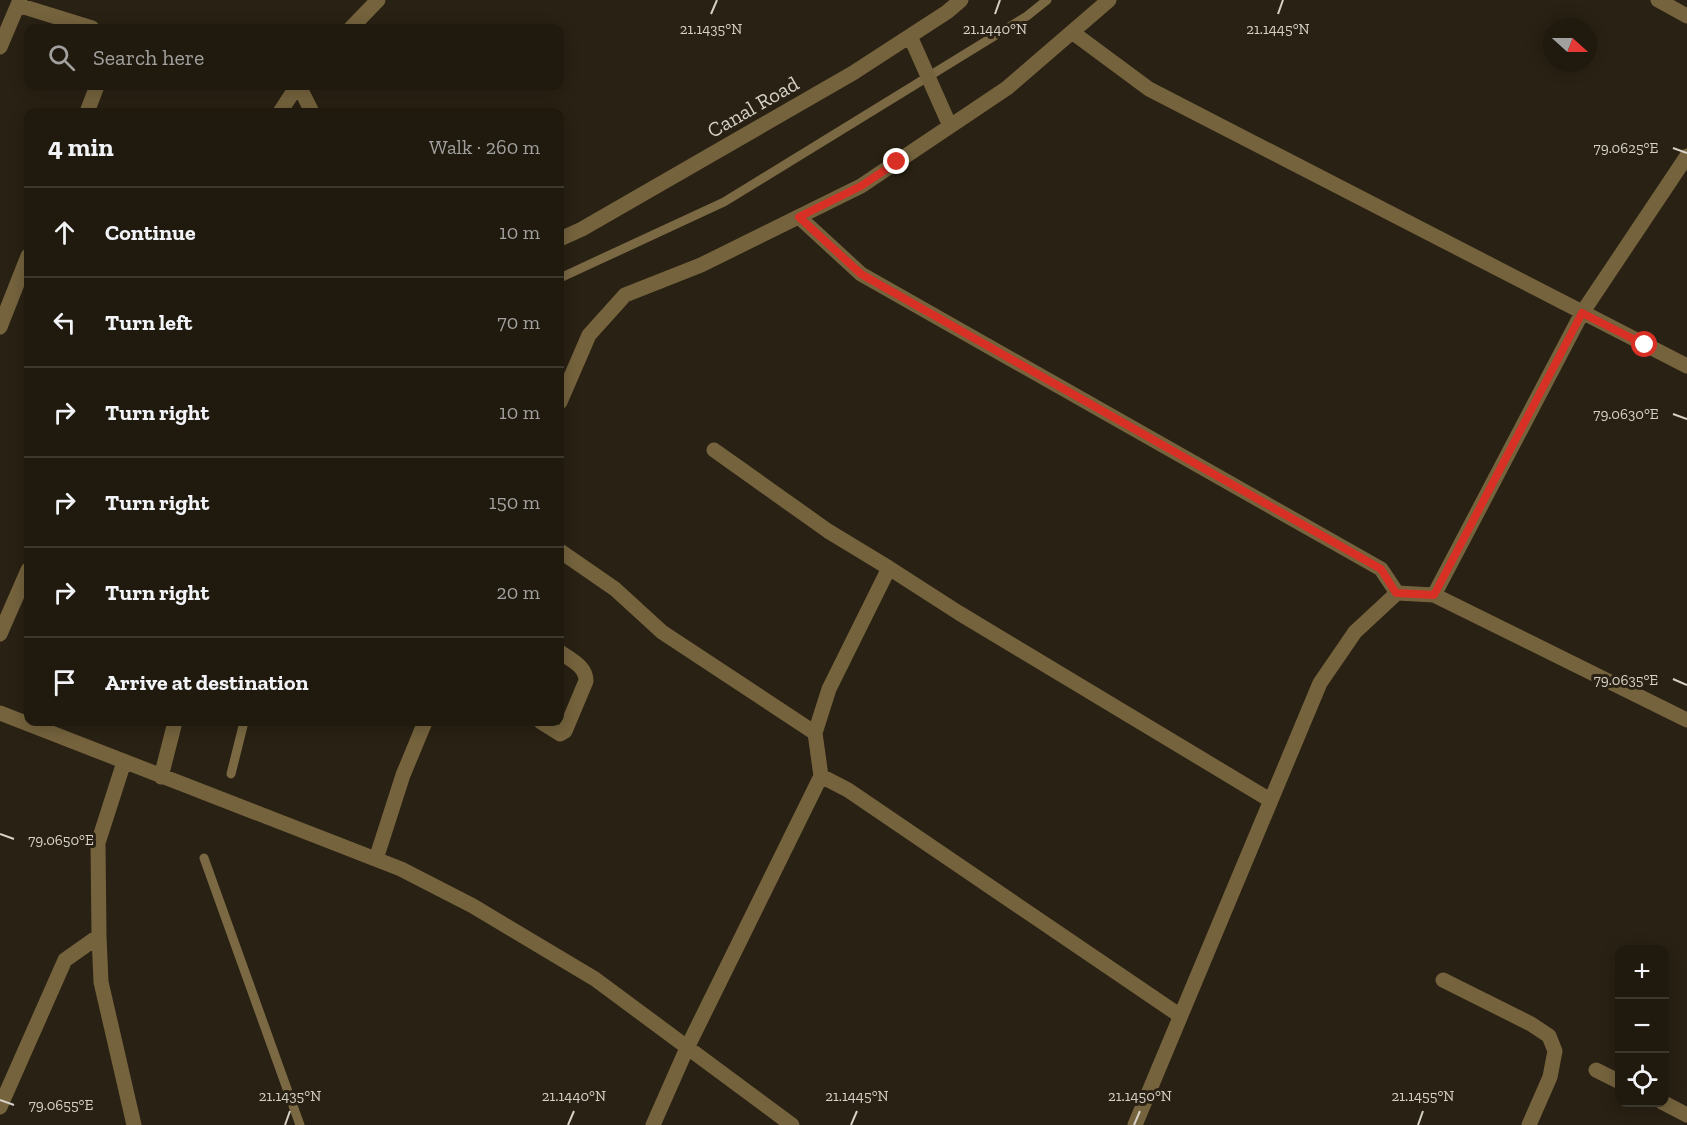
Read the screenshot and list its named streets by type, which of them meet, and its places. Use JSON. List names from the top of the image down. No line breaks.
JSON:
{"streets":{"street":["Canal Road"]},"north":"right","page":{"search":"Search here","heading":["4 min","Walk · 260 m"],"list":[["Continue","10 m"],["Turn left","70 m"],["Turn right","10 m"],["Turn right","150 m"],["Turn right","20 m"],"Arrive at destination"],"map_buttons":["+","−"]},"coordinates":["21.1435°N","21.1440°N","21.1445°N","79.0625°E","79.0630°E","79.0635°E","79.0650°E","21.1450°N","21.1455°N","79.0655°E"]}
